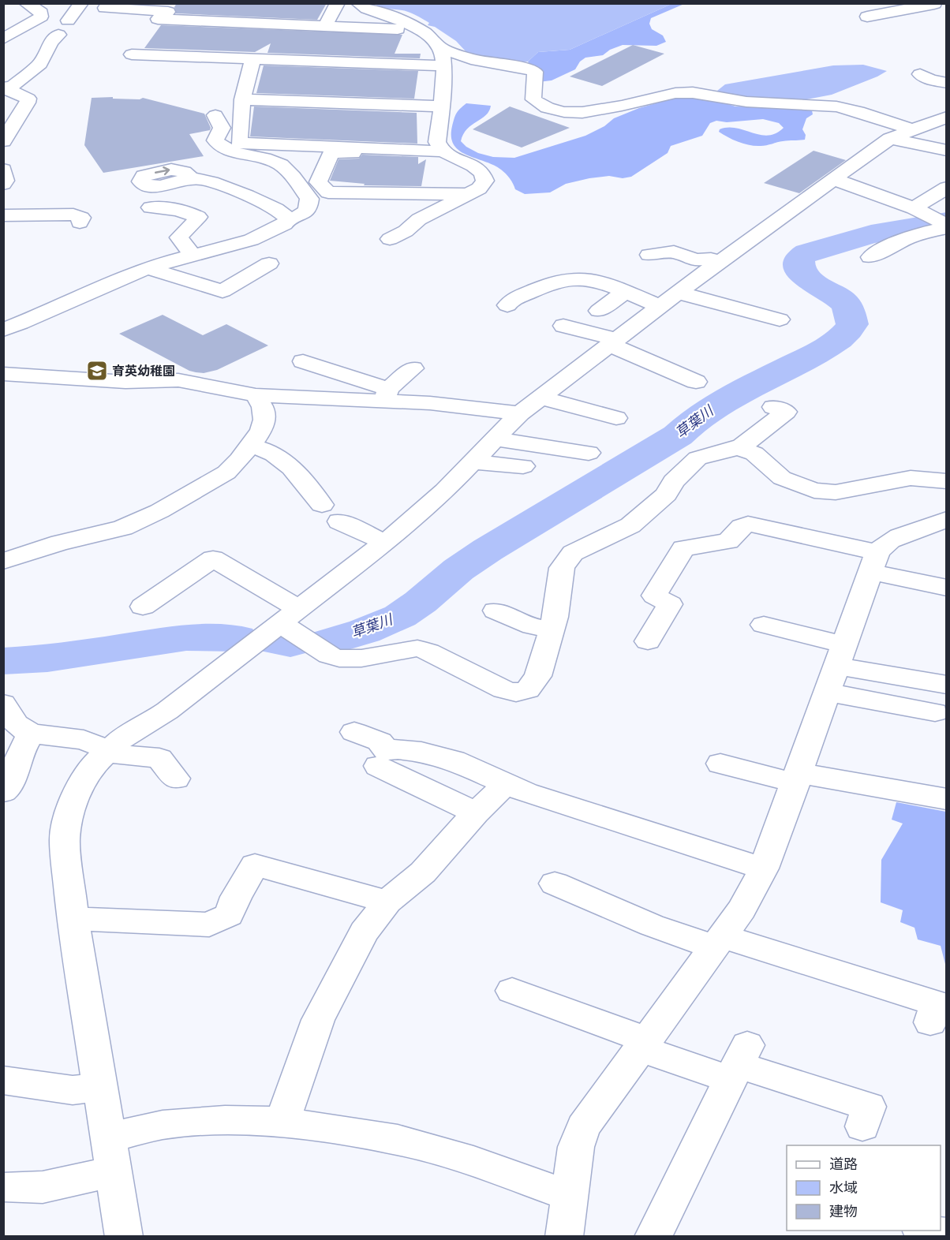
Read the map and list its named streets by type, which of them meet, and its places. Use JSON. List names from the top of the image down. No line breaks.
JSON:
{"water":["草葉川"],"places":{"school or university":["育英幼稚園"]},"legend":["道路","水域","建物"]}
